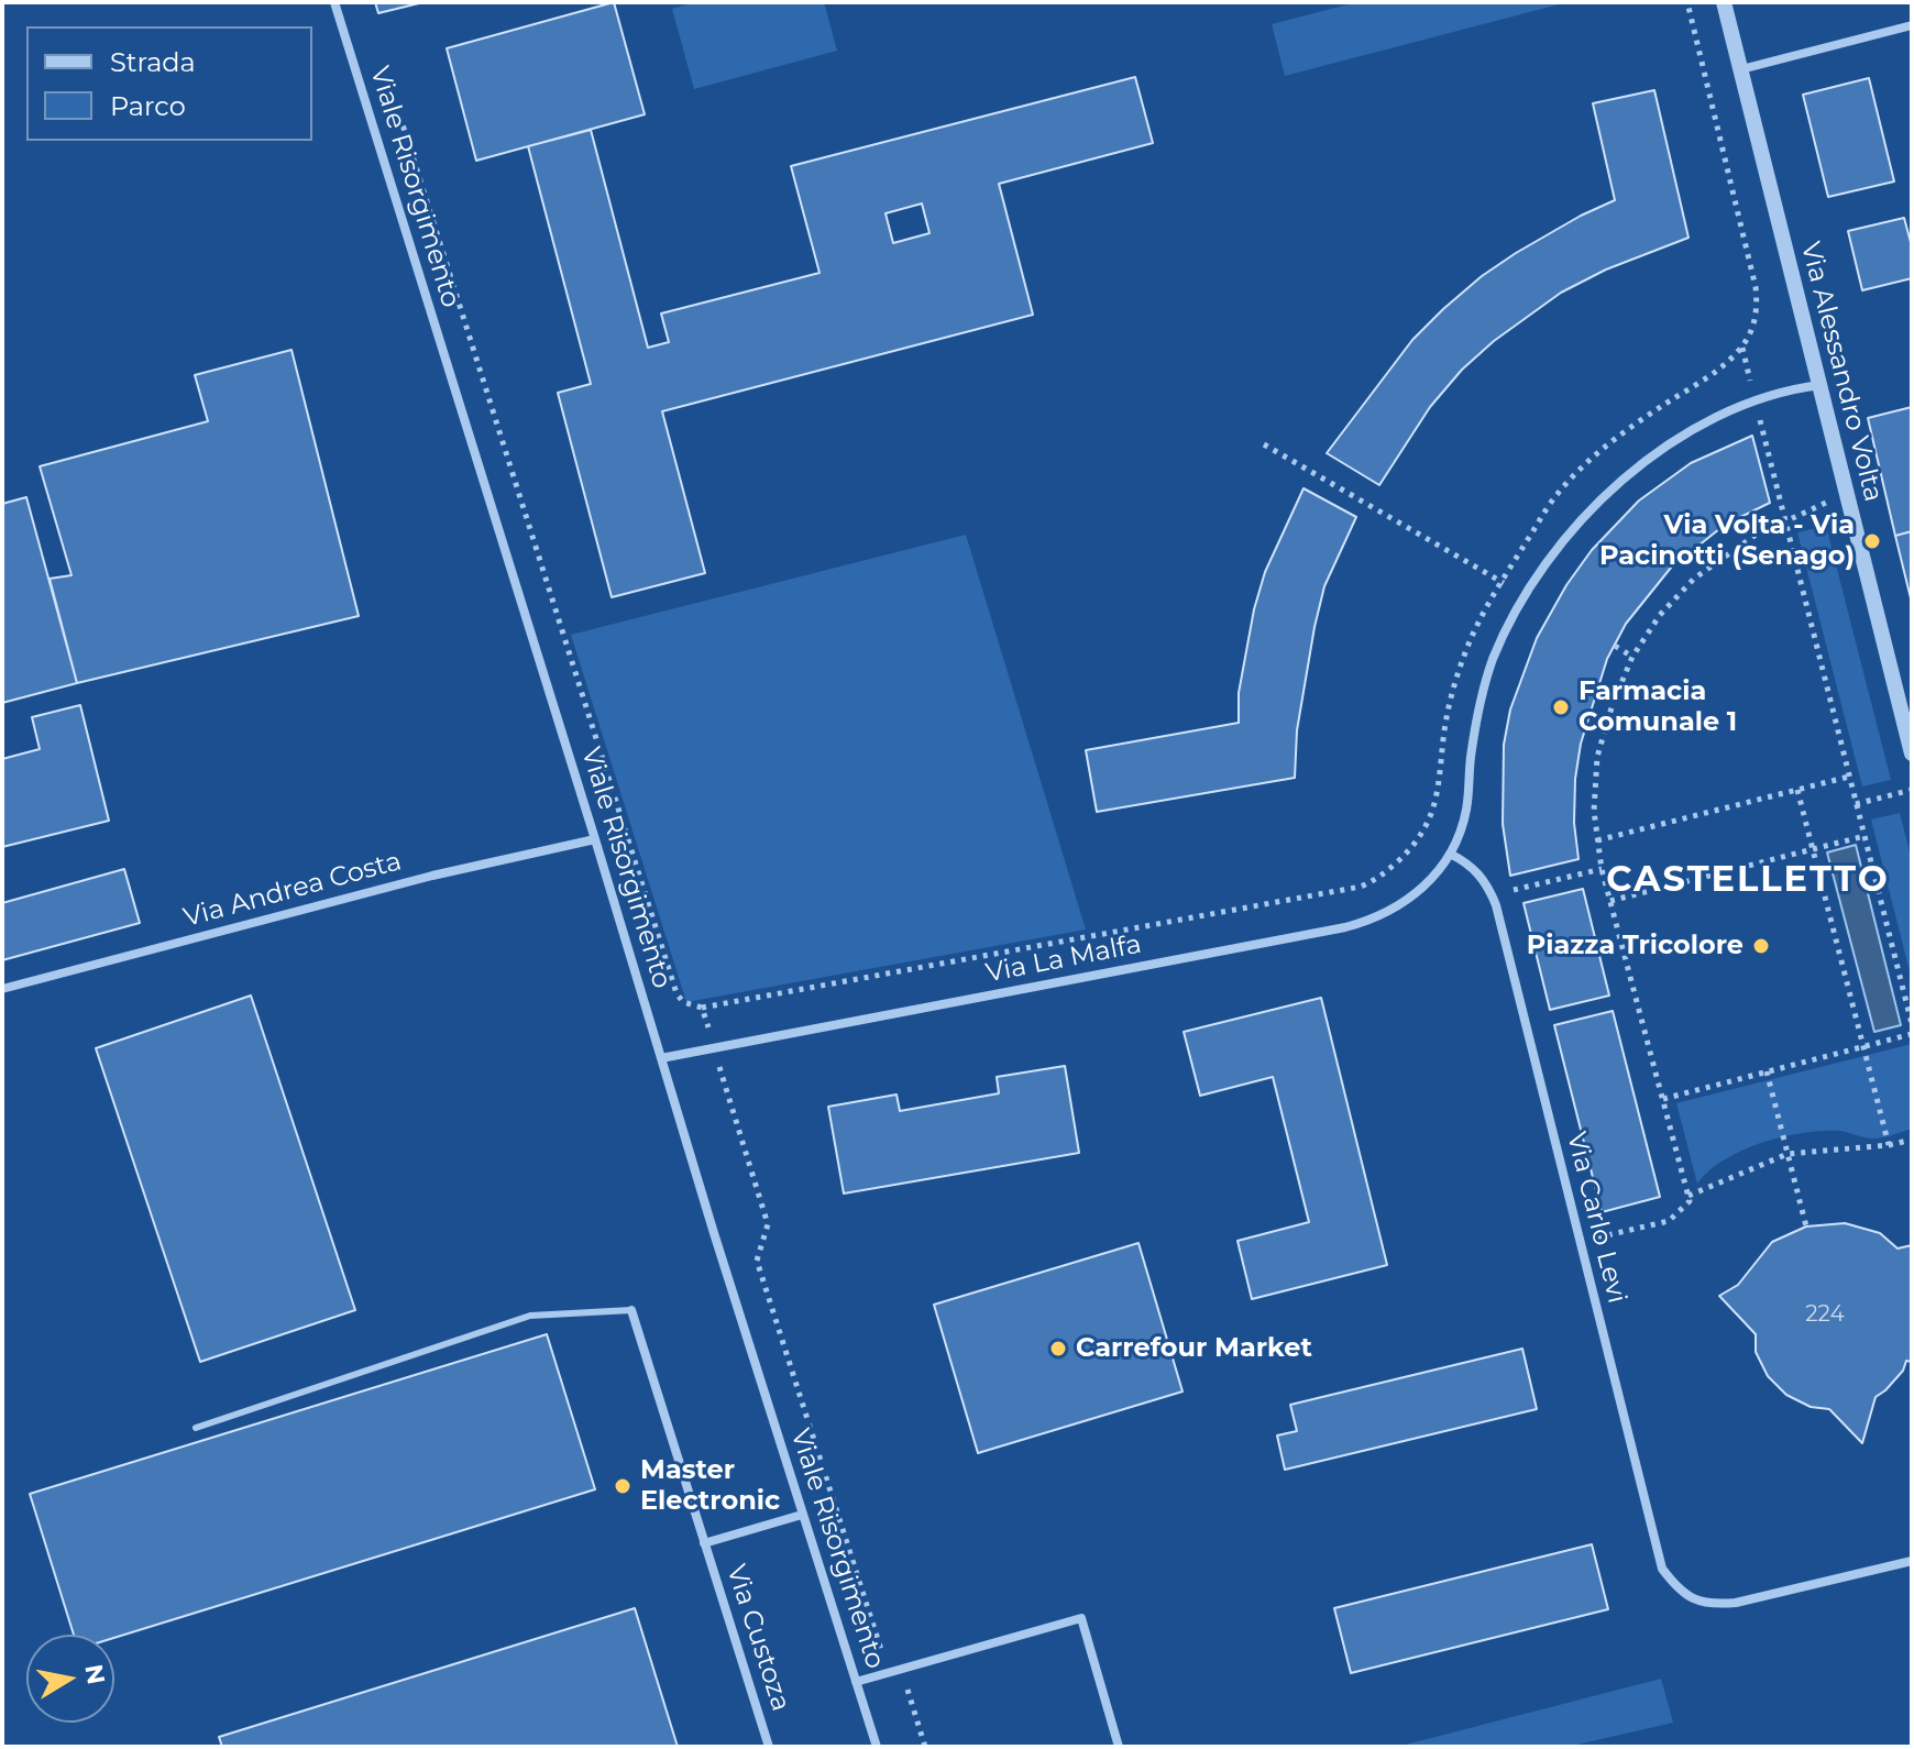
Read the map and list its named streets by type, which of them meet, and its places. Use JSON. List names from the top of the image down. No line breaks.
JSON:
{"streets":{"street":["Viale Risorgimento","Via Alessandro Volta","Via Andrea Costa","Via La Malfa","Via Carlo Levi","Via Custoza"]},"crossings":[["Viale Risorgimento","Via Andrea Costa"],["Viale Risorgimento","Via La Malfa"],["Viale Risorgimento","Via Custoza"],["Via La Malfa","Via Carlo Levi"]],"districts":["CASTELLETTO"],"places":["Via Volta - Via Pacinotti (Senago)","Farmacia Comunale 1","Piazza Tricolore","Carrefour Market","Master Electronic"],"house_numbers":["224"],"legend":["Strada","Parco"],"north":"right"}
